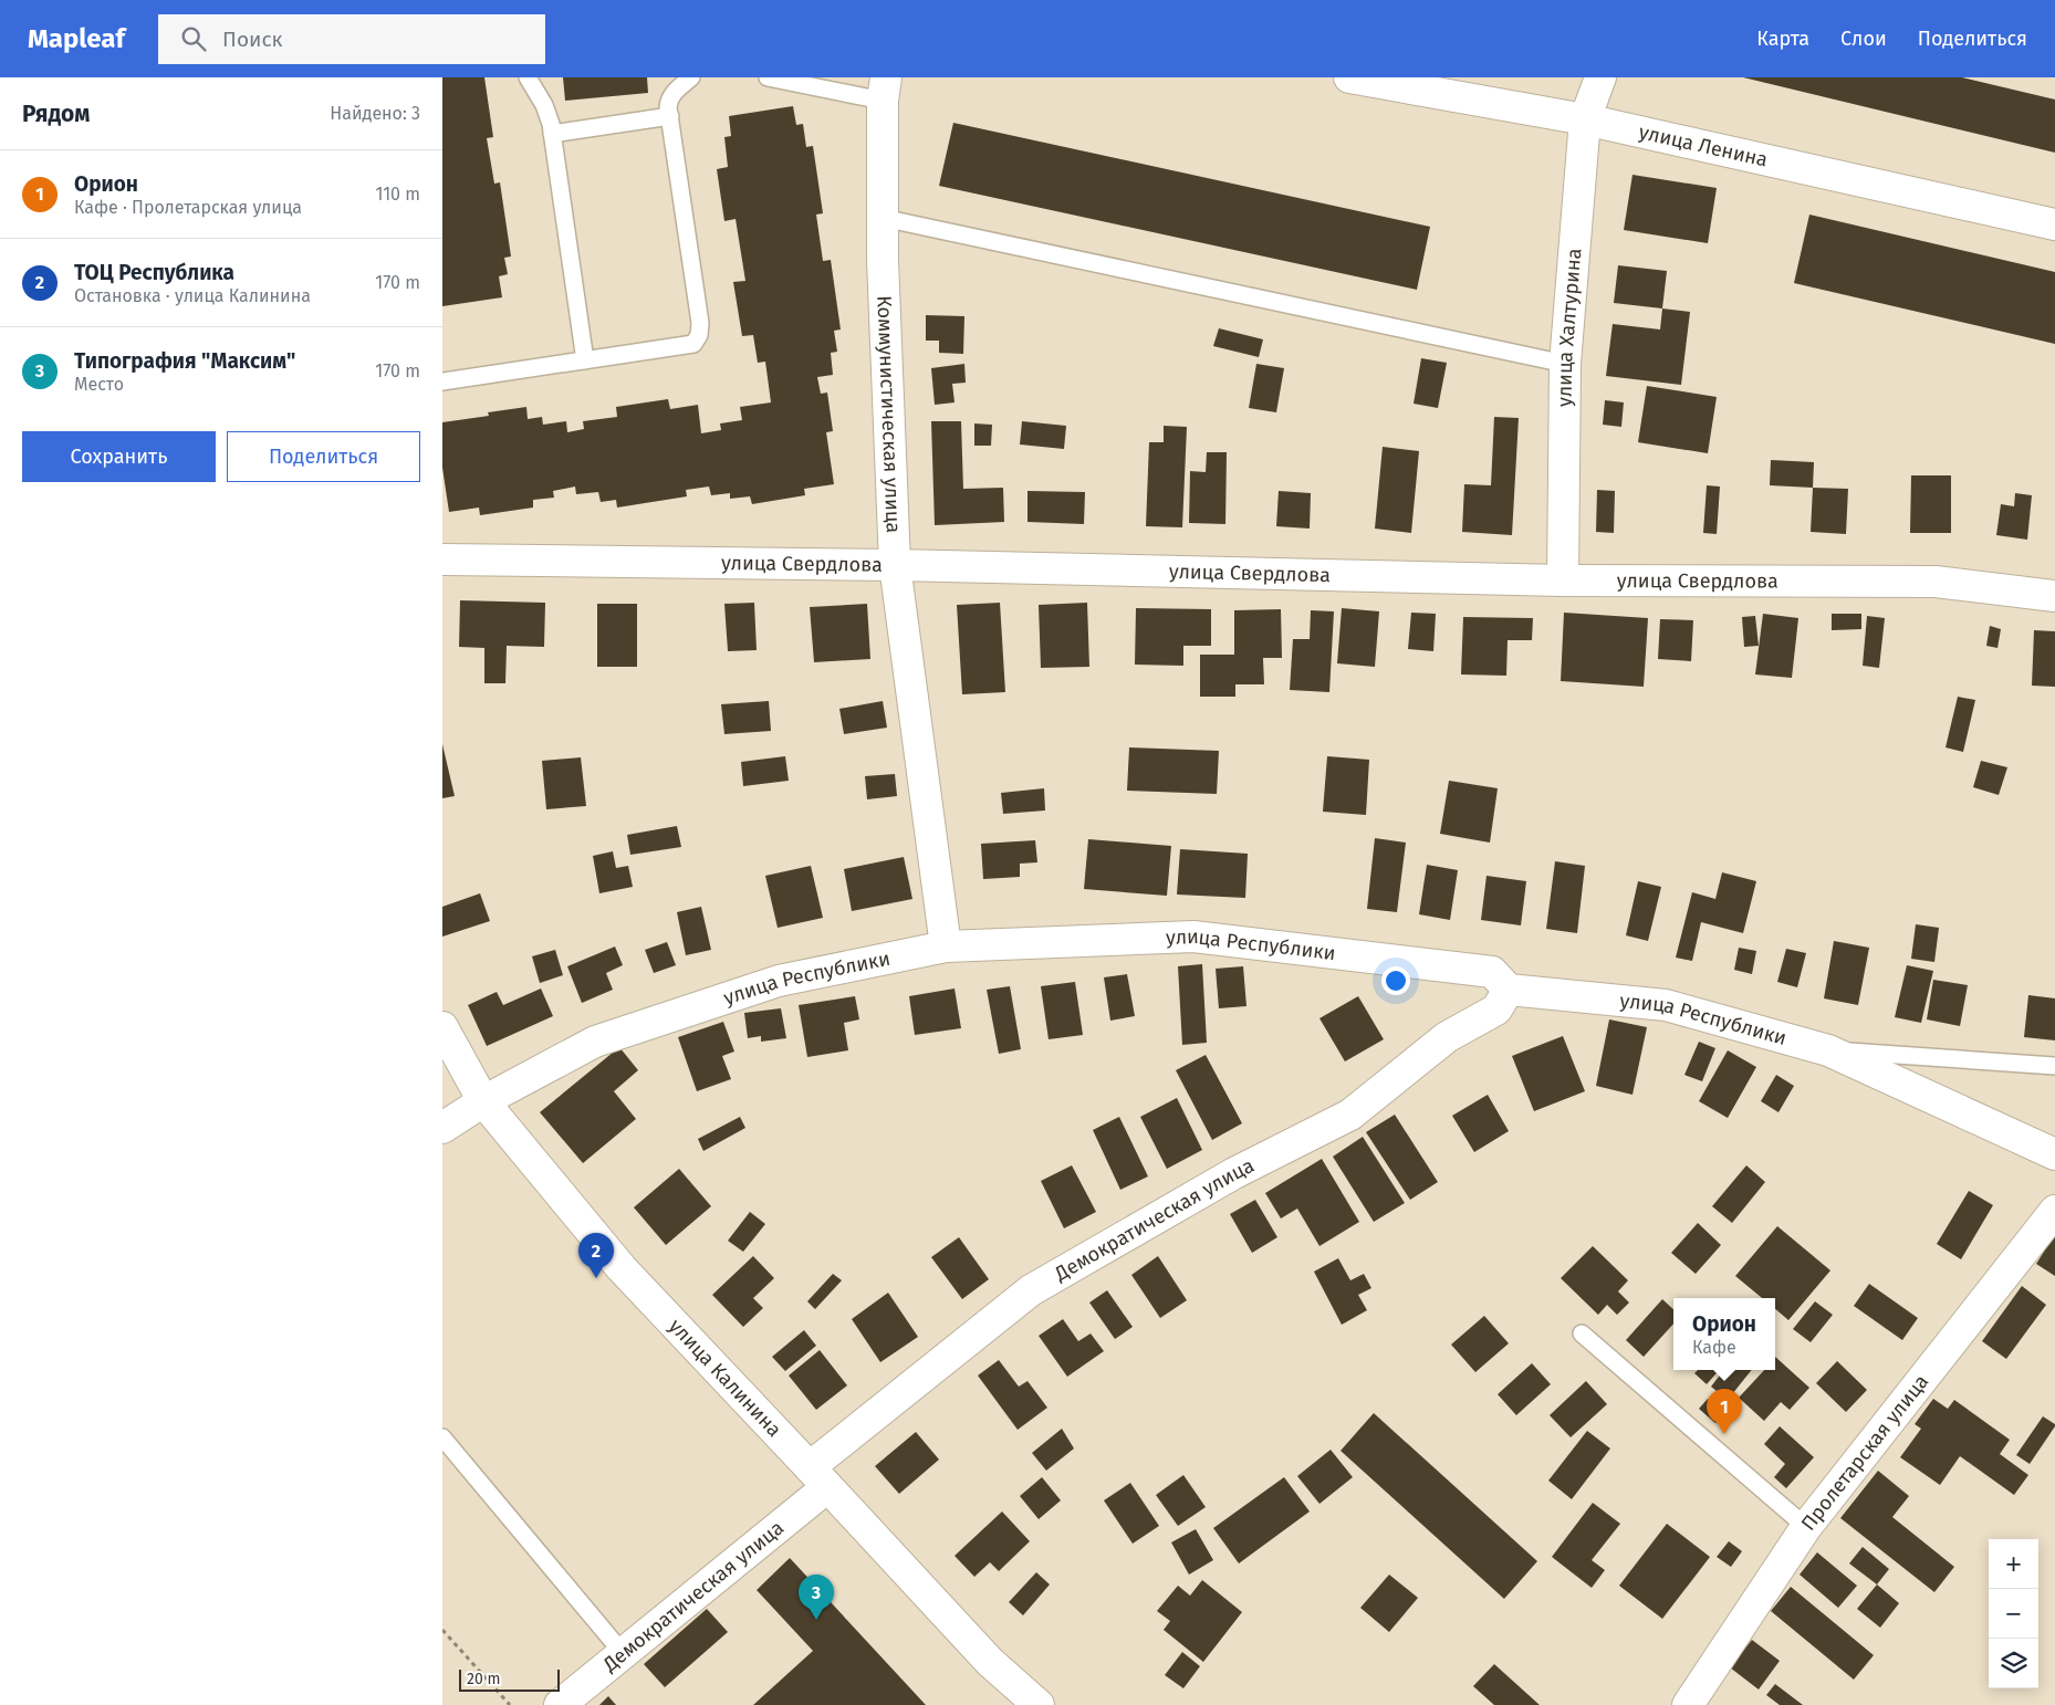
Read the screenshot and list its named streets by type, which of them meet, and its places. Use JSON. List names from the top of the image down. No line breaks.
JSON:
{"streets":{"street":["улица Ленина","улица Халтурина","Коммунистическая улица","улица Свердлова","улица Республики","Демократическая улица","улица Калинина","Пролетарская улица"]},"crossings":[["улица Ленина","улица Халтурина"],["улица Халтурина","улица Свердлова"],["Коммунистическая улица","улица Свердлова"],["Коммунистическая улица","улица Республики"],["улица Республики","Демократическая улица"],["улица Республики","улица Калинина"],["Демократическая улица","улица Калинина"]],"scale_bar":"20 m","page":{"header":"Mapleaf","search":"Поиск","nav":["Карта","Слои","Поделиться"],"heading":["Рядом","Найдено: 3"],"list":[{"mark":"1","name":"Орион","note":"Кафе · Пролетарская улица","value":"110 m"},{"mark":"2","name":"ТОЦ Республика","note":"Остановка · улица Калинина","value":"170 m"},{"mark":"3","name":"Типография \"Максим\"","note":"Место","value":"170 m"}],"buttons":["Сохранить","Поделиться"],"pins":["2","1","3"],"popup":["Орион","Кафе"],"map_buttons":["+","−"],"scale":"20 m"}}
